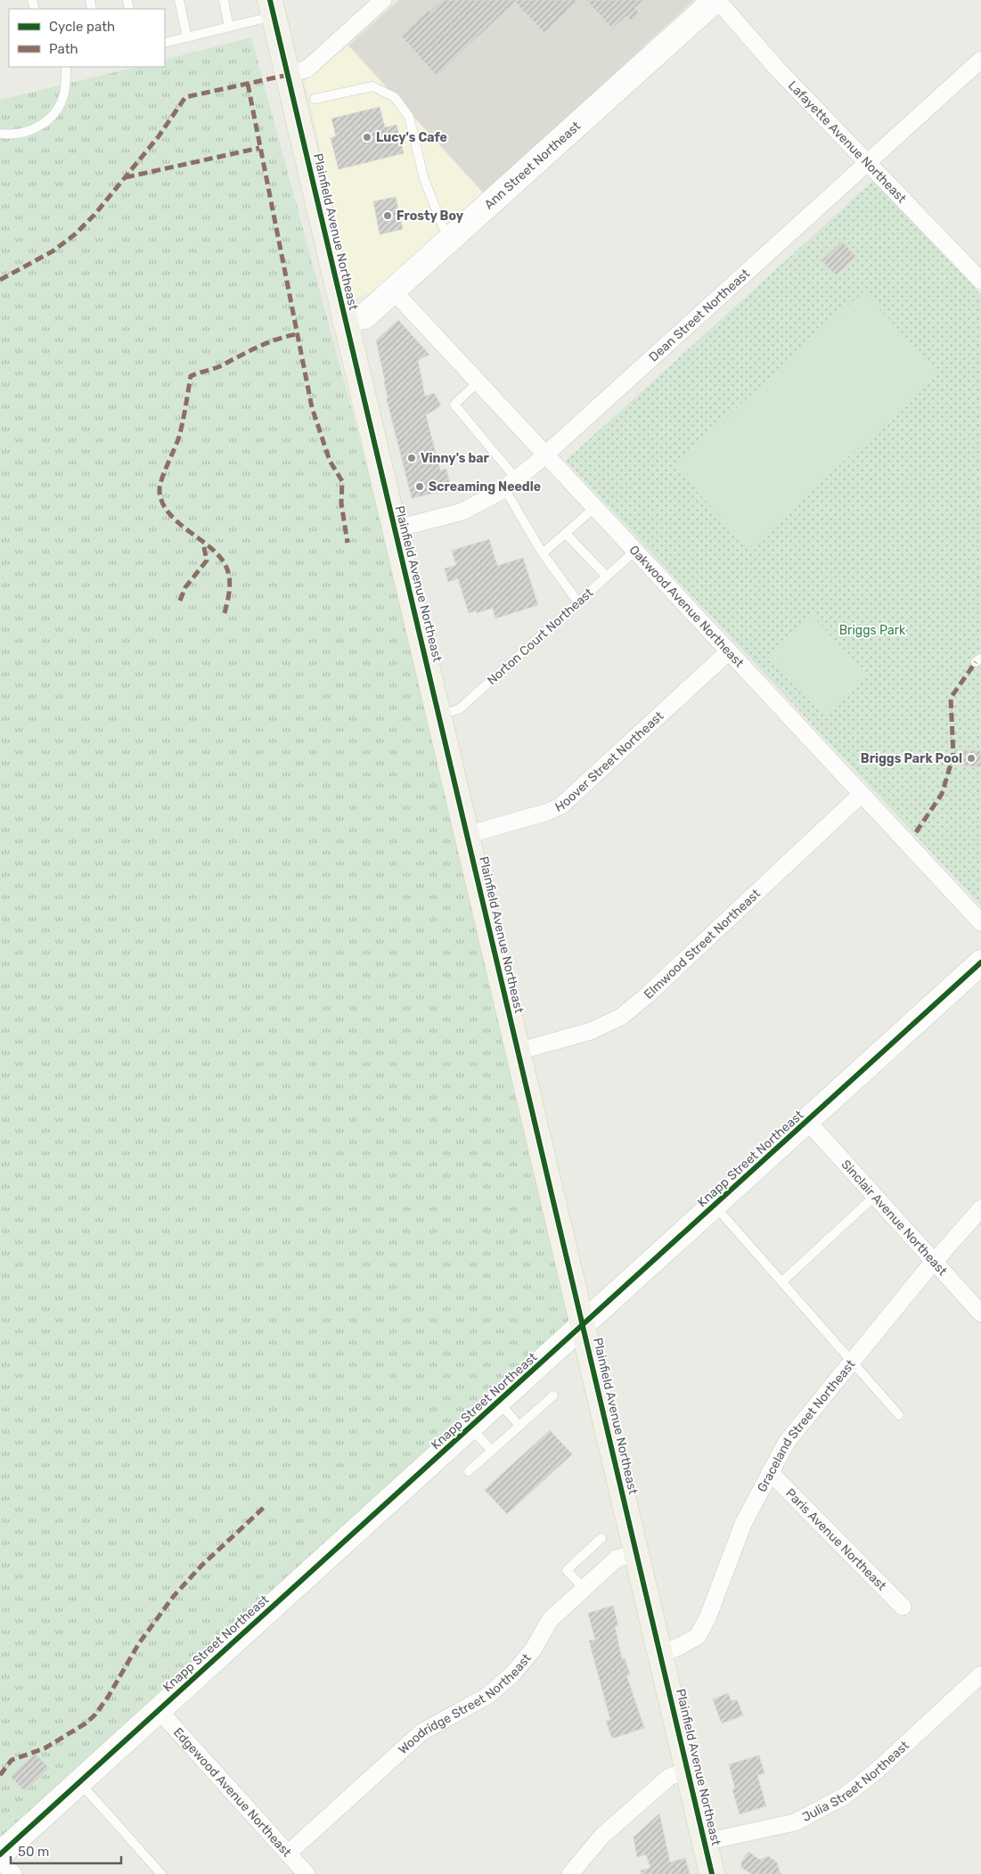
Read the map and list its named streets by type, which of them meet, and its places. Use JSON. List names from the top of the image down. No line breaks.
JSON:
{"streets":{"main road":["Ann Street Northeast","Plainfield Avenue Northeast","Knapp Street Northeast"],"street":["Lafayette Avenue Northeast","Dean Street Northeast","Oakwood Avenue Northeast","Hoover Street Northeast","Elmwood Street Northeast","Sinclair Avenue Northeast","Graceland Street Northeast","Paris Avenue Northeast","Woodridge Street Northeast","Julia Street Northeast","Edgewood Avenue Northeast"],"lane":["Norton Court Northeast"]},"crossings":[["Lafayette Avenue Northeast","Ann Street Northeast"],["Lafayette Avenue Northeast","Dean Street Northeast"],["Ann Street Northeast","Plainfield Avenue Northeast"],["Ann Street Northeast","Oakwood Avenue Northeast"],["Plainfield Avenue Northeast","Dean Street Northeast"],["Plainfield Avenue Northeast","Norton Court Northeast"],["Plainfield Avenue Northeast","Hoover Street Northeast"],["Plainfield Avenue Northeast","Elmwood Street Northeast"],["Plainfield Avenue Northeast","Knapp Street Northeast"],["Plainfield Avenue Northeast","Graceland Street Northeast"],["Plainfield Avenue Northeast","Woodridge Street Northeast"],["Plainfield Avenue Northeast","Julia Street Northeast"],["Dean Street Northeast","Oakwood Avenue Northeast"],["Oakwood Avenue Northeast","Norton Court Northeast"],["Oakwood Avenue Northeast","Hoover Street Northeast"],["Oakwood Avenue Northeast","Elmwood Street Northeast"],["Knapp Street Northeast","Sinclair Avenue Northeast"],["Knapp Street Northeast","Edgewood Avenue Northeast"],["Sinclair Avenue Northeast","Graceland Street Northeast"],["Graceland Street Northeast","Paris Avenue Northeast"],["Woodridge Street Northeast","Edgewood Avenue Northeast"]],"parks":["Briggs Park"],"places":["Lucy's Cafe","Frosty Boy","Vinny's bar","Screaming Needle","Briggs Park Pool"],"legend":["Cycle path","Path"],"scale_bar":"50 m"}
